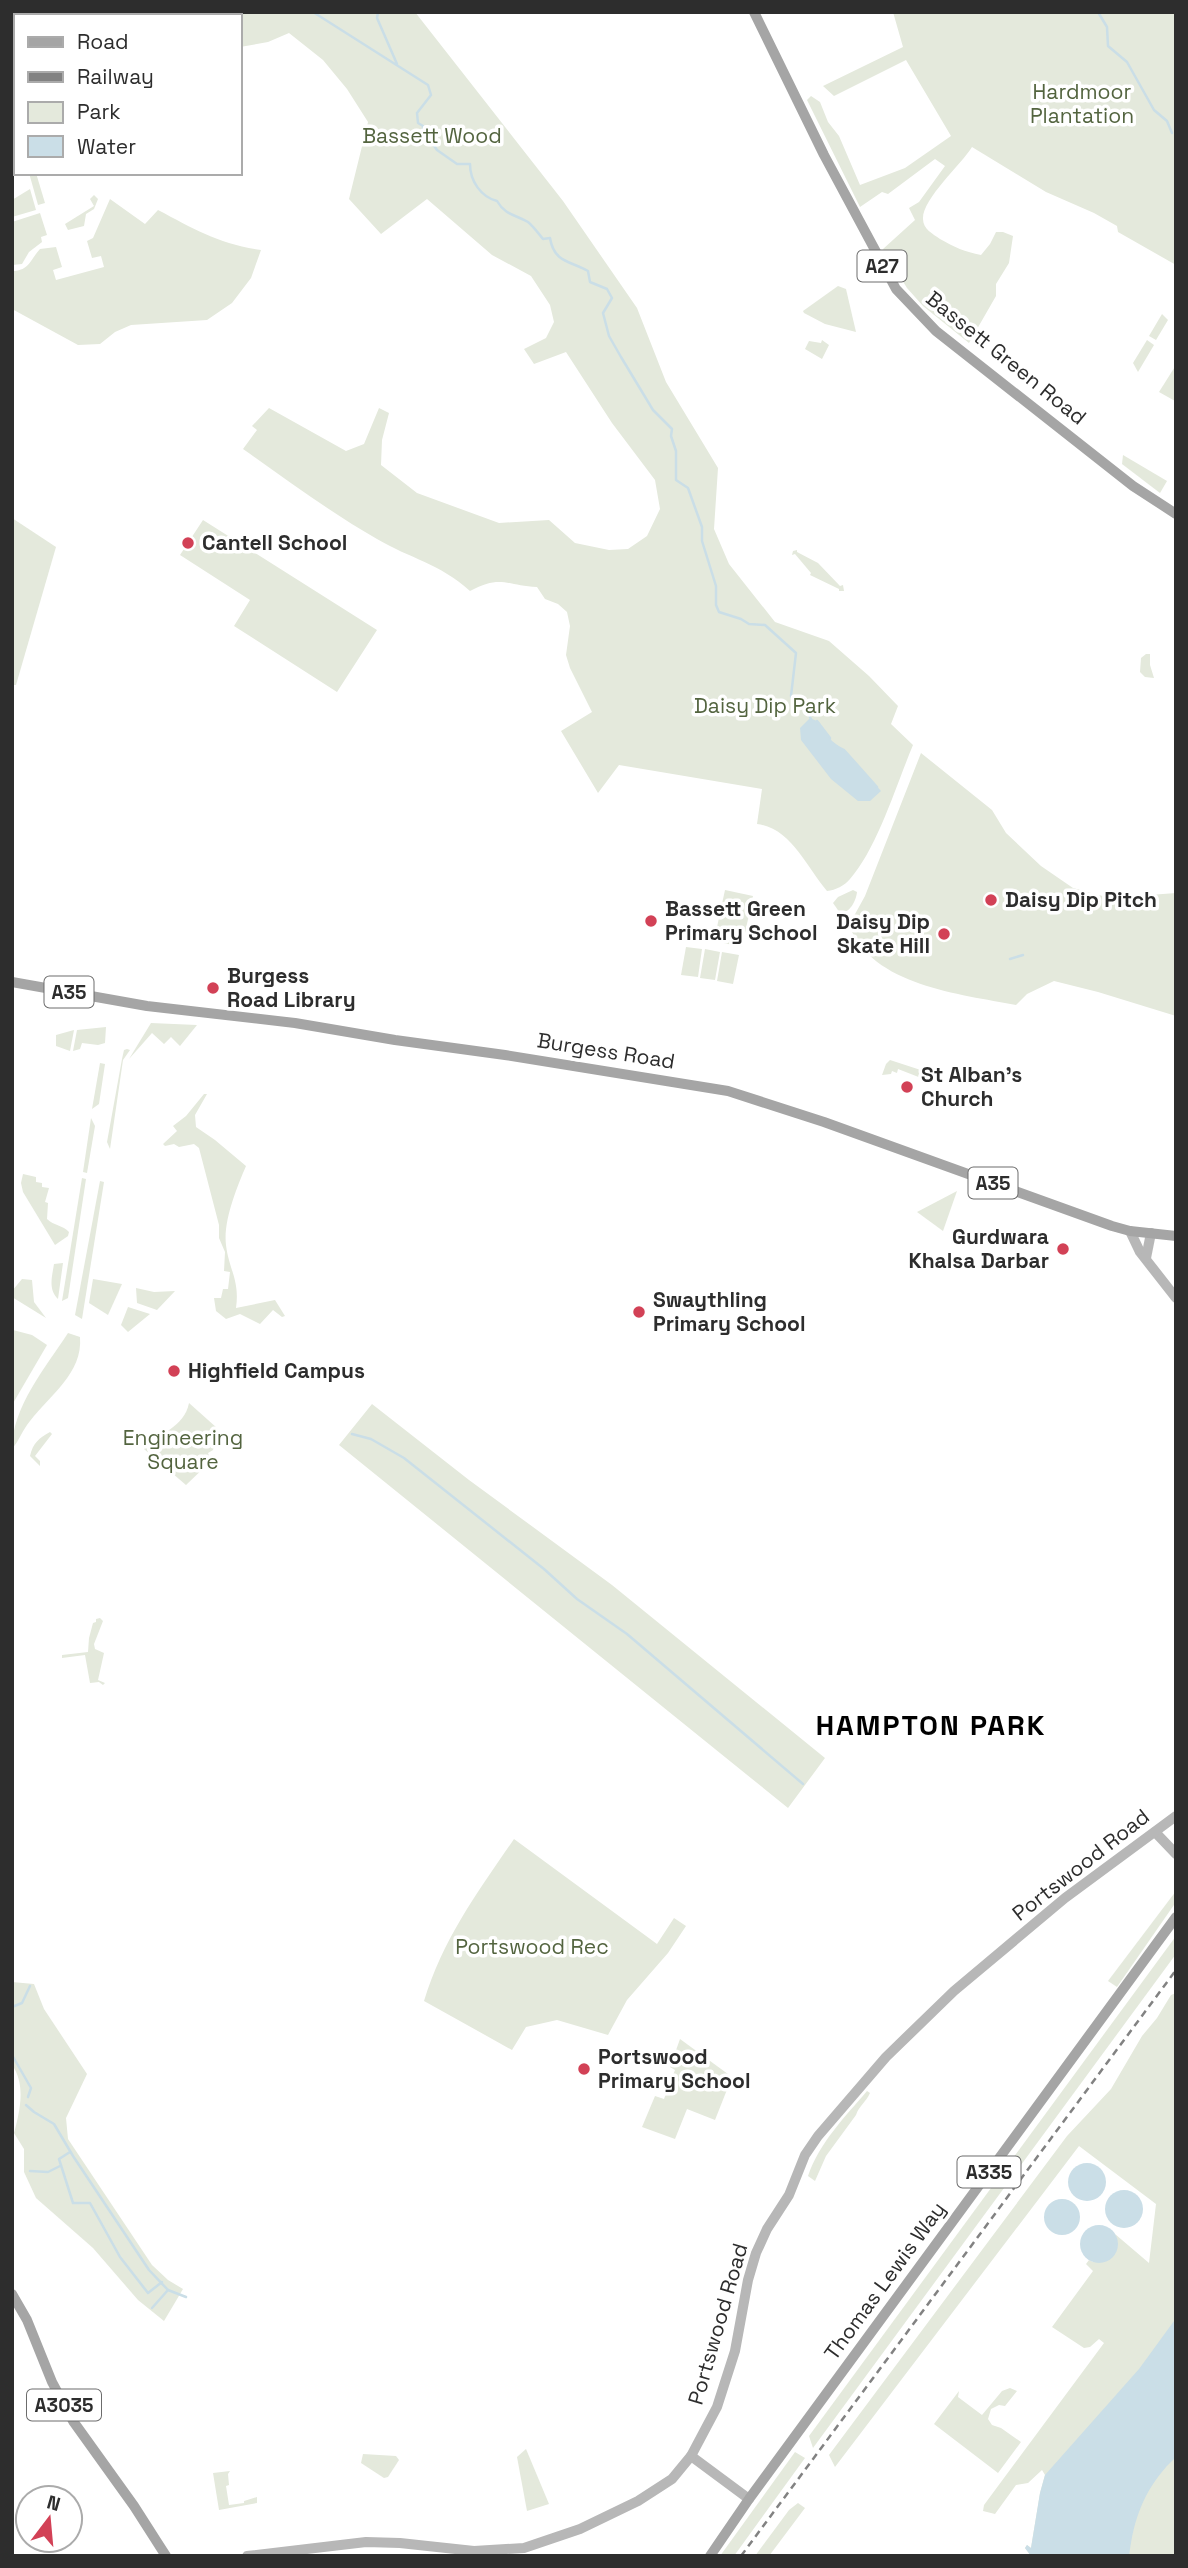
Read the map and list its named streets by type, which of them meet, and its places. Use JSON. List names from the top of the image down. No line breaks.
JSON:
{"streets":{"main road":["A27","Bassett Green Road","A35","Burgess Road","A335","Thomas Lewis Way","A3035"],"street":["Portswood Road"]},"districts":["HAMPTON PARK"],"parks":["Hardmoor Plantation","Bassett Wood","Daisy Dip Park","Engineering Square","Portswood Rec"],"places":["Cantell School","Daisy Dip Pitch","Bassett Green Primary School","Daisy Dip Skate Hill","Burgess Road Library","St Alban's Church","Gurdwara Khalsa Darbar","Swaythling Primary School","Highfield Campus","Portswood Primary School"],"legend":["Road","Railway","Park","Water"],"north":"top"}
